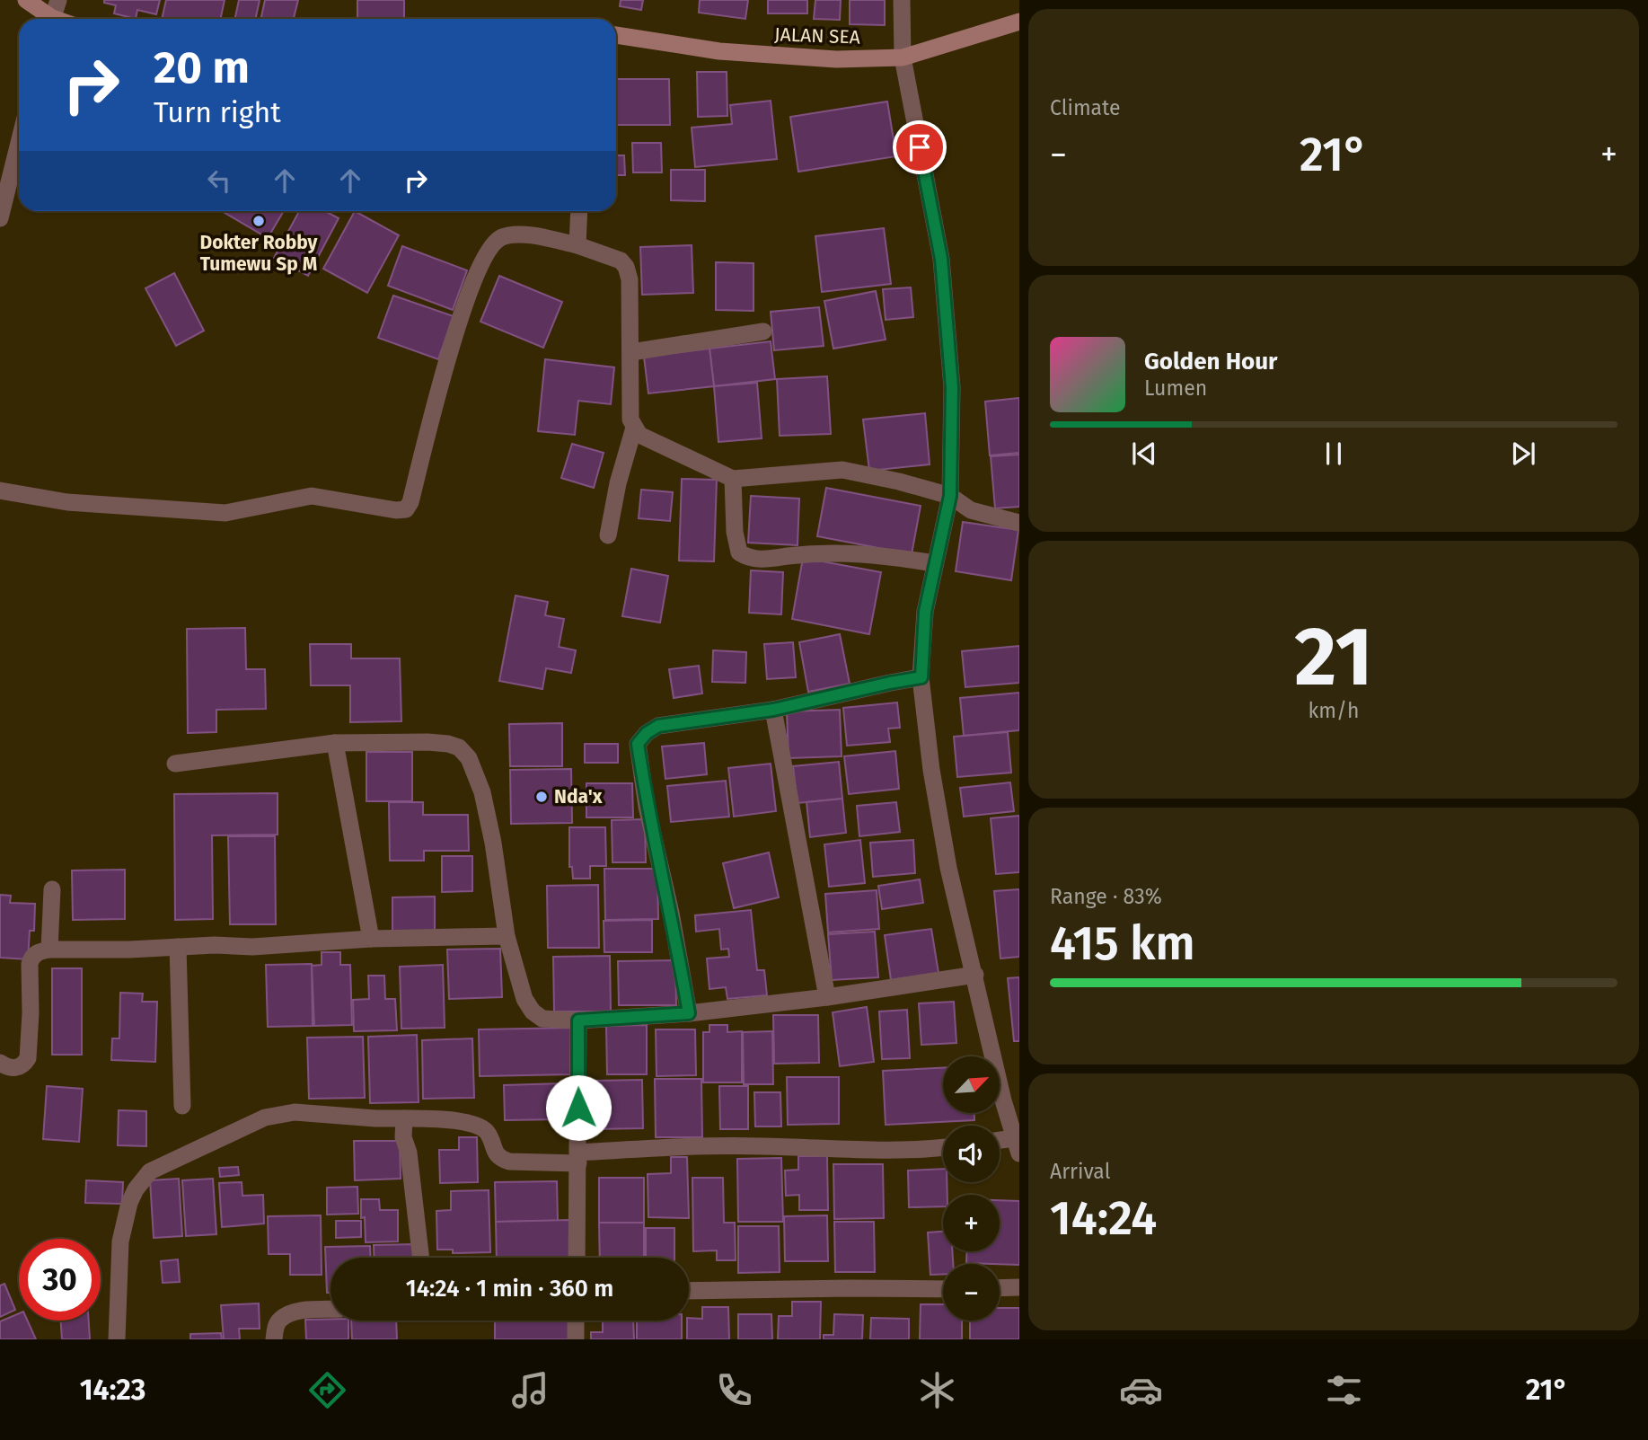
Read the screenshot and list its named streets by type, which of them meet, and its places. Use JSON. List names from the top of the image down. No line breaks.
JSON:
{"streets":{"main road":["JALAN SEA"]},"places":["Dokter Robby Tumewu Sp M","Nda'x"],"north":"top right","page":{"tile":["Climate",["21","km/h"],["Range · 83%","415 km"],["Arrival","14:24"]],"turn":["20 m","Turn right"],"heat":["−","21°","+"],"song":["Golden Hour","Lumen"],"map_buttons":["+","−"],"limit":"30","trip":"14:24 · 1 min · 360 m","tabs":["14:23","21°"]}}
